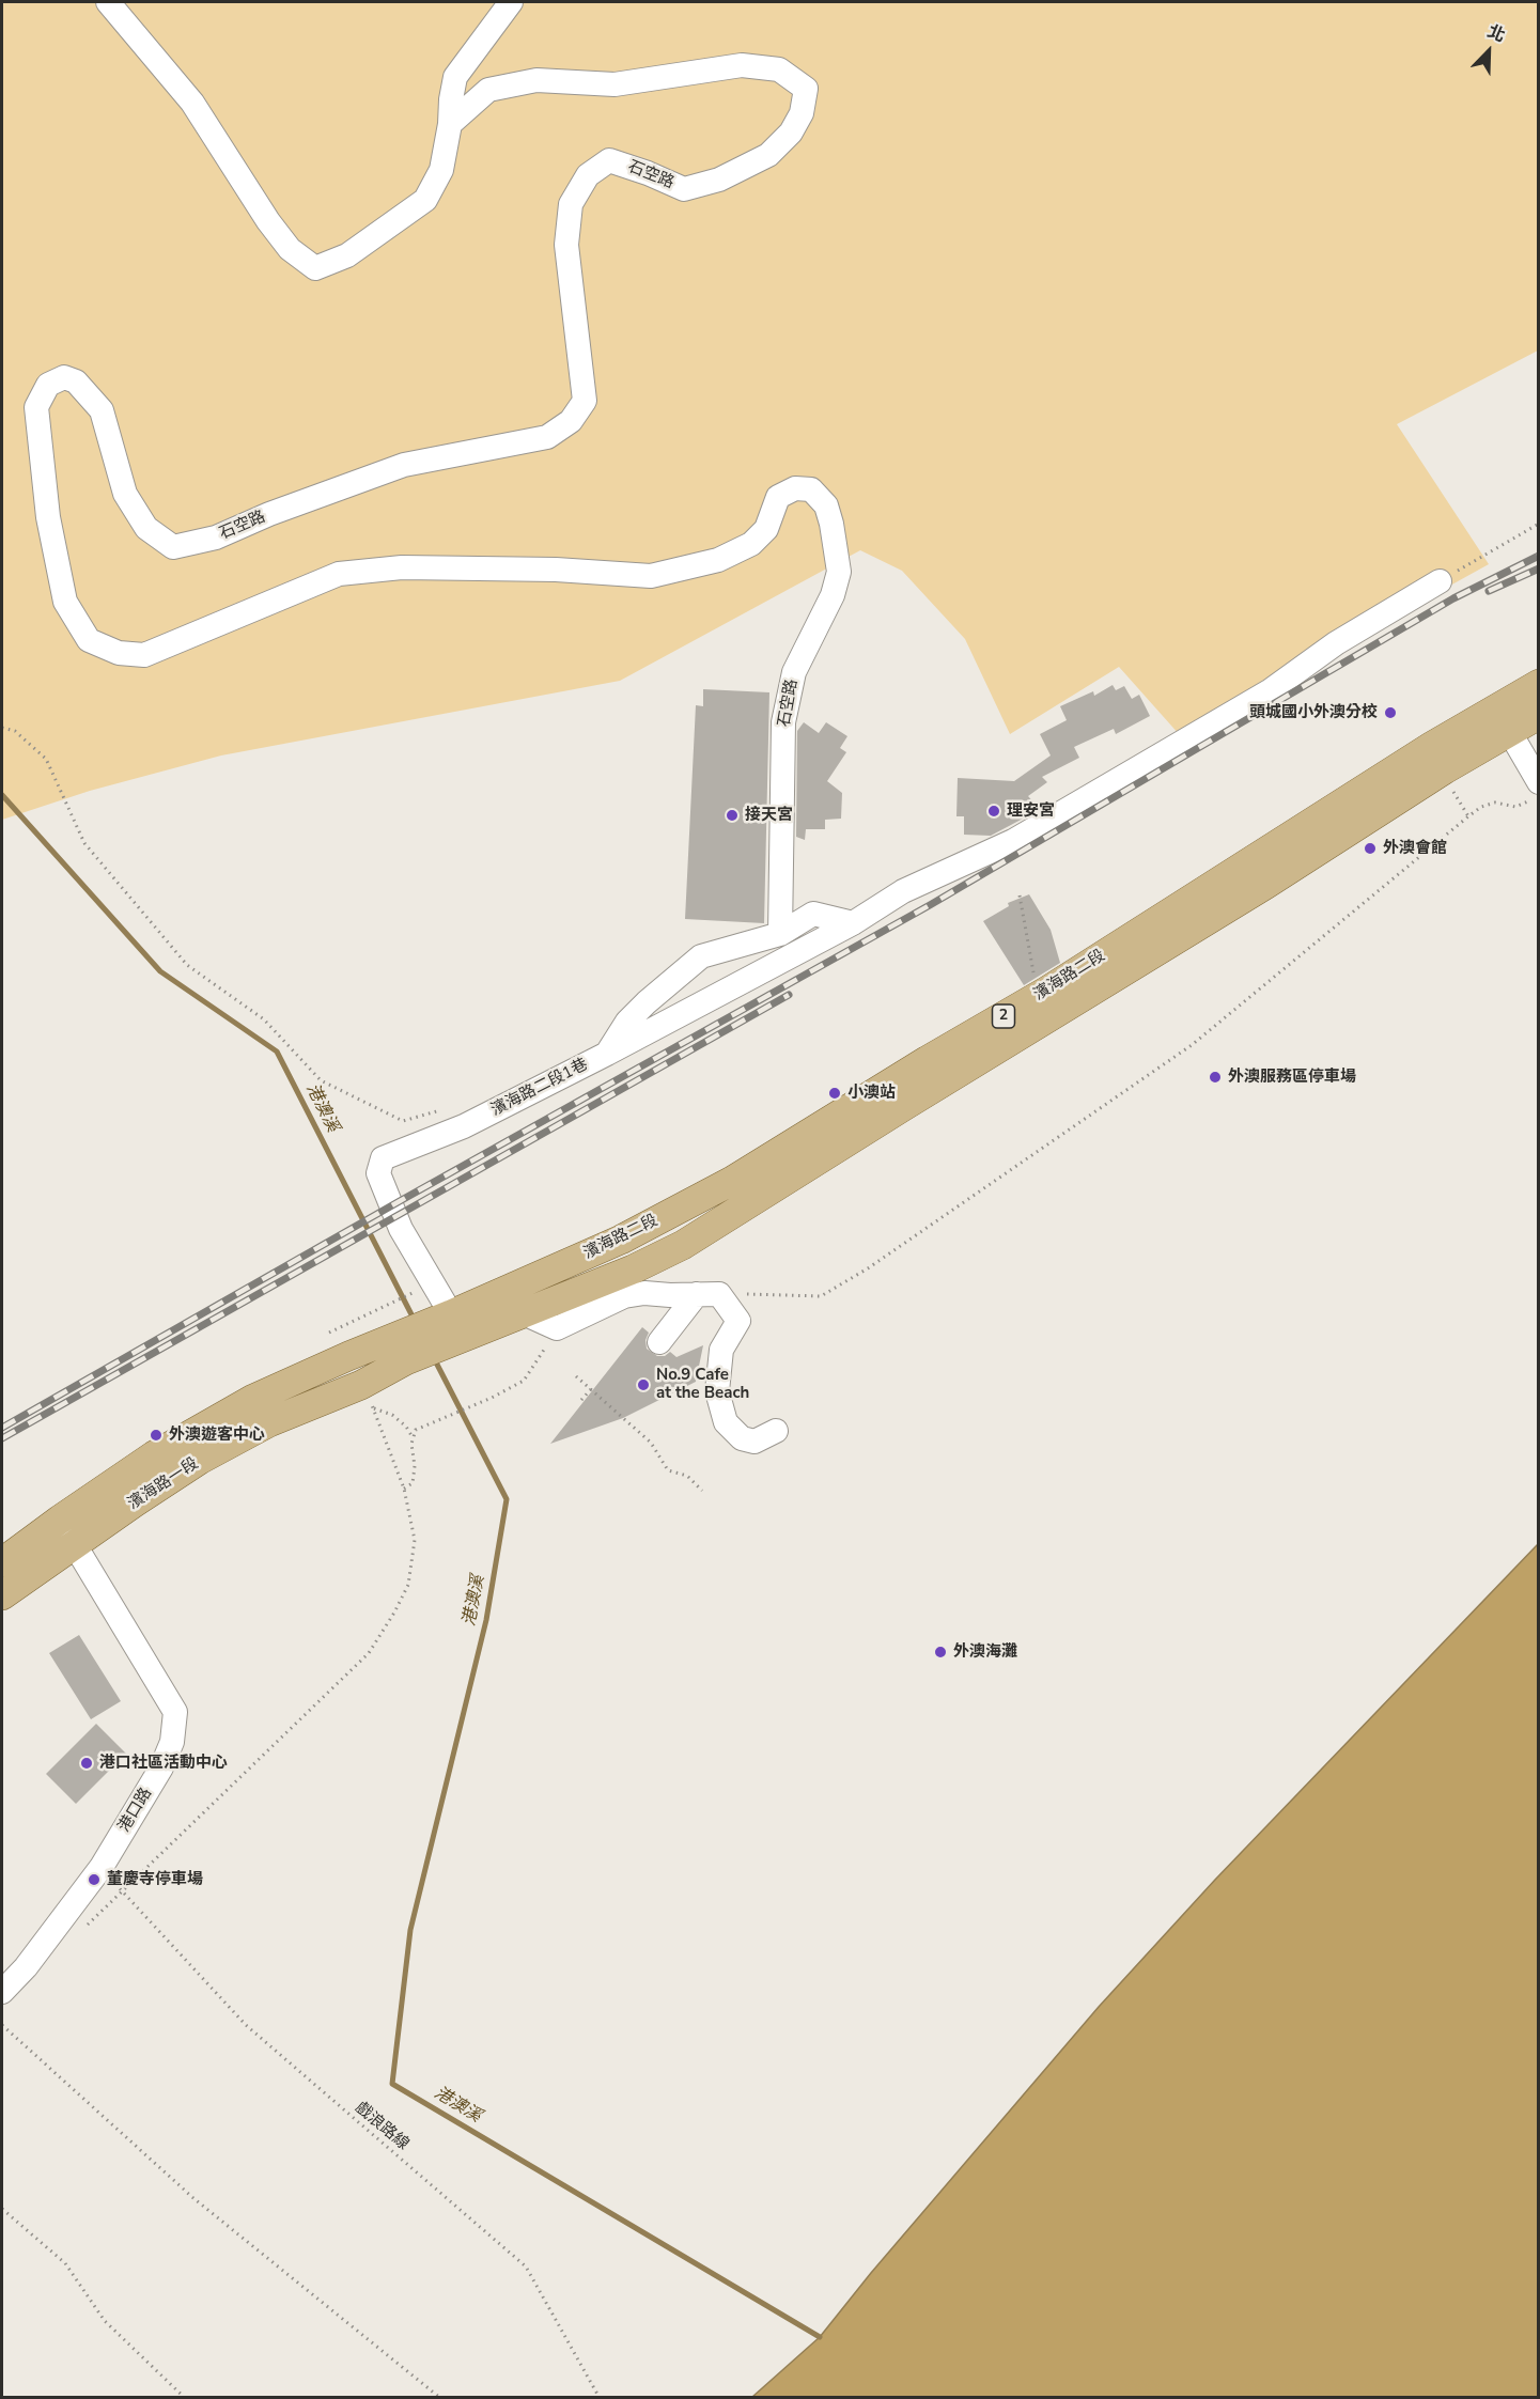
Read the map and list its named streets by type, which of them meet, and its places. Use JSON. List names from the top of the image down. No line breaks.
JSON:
{"streets":{"main road":["濱海路二段","2","濱海路一段"],"street":["石空路","濱海路二段1巷","港口路"],"path":["戲浪路線"]},"crossings":[["石空路","濱海路二段1巷"],["濱海路二段","濱海路二段1巷"],["濱海路二段","濱海路一段"],["濱海路二段1巷","濱海路一段"],["濱海路一段","港口路"]],"water":["港澳溪"],"places":["頭城國小外澳分校","理安宮","接天宮","外澳會館","外澳服務區停車場","小澳站","No.9 Cafe at the Beach","外澳遊客中心","外澳海灘","港口社區活動中心","董慶寺停車場"],"north":"top right"}
